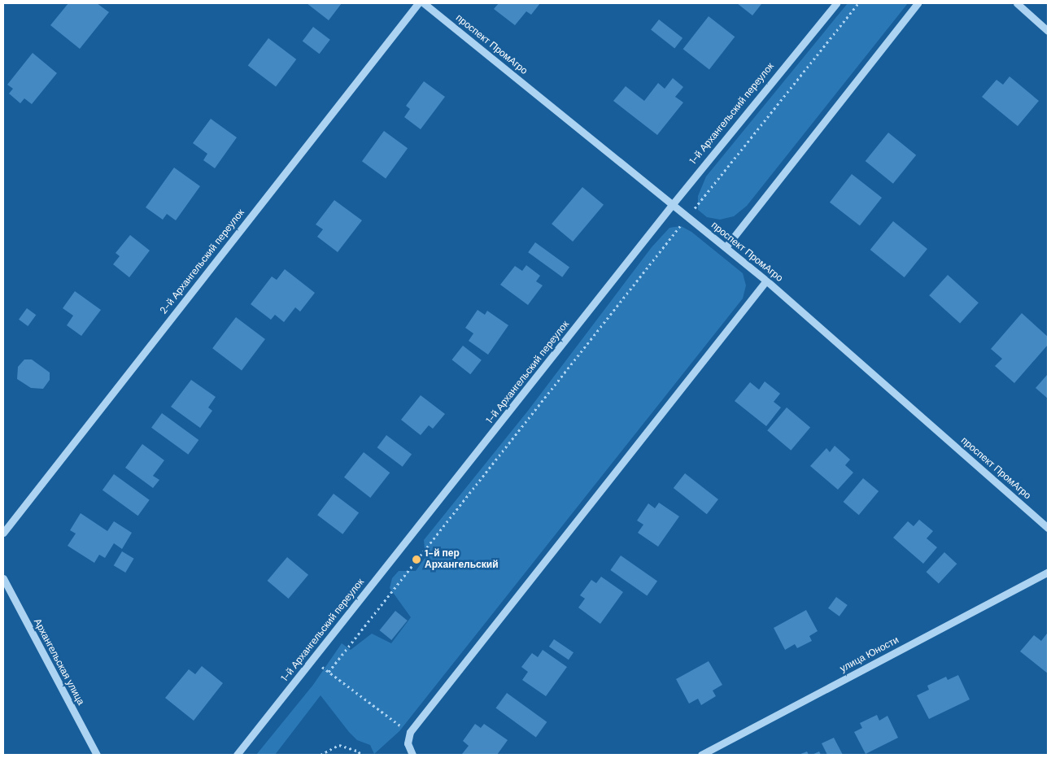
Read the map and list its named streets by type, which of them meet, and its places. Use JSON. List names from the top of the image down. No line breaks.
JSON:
{"streets":{"street":["проспект ПромАгро","1-й Архангельский переулок","2-й Архангельский переулок","улица Юности","Архангельская улица"]},"crossings":[["проспект ПромАгро","1-й Архангельский переулок"]],"places":["1-й пер Архангельский"]}
